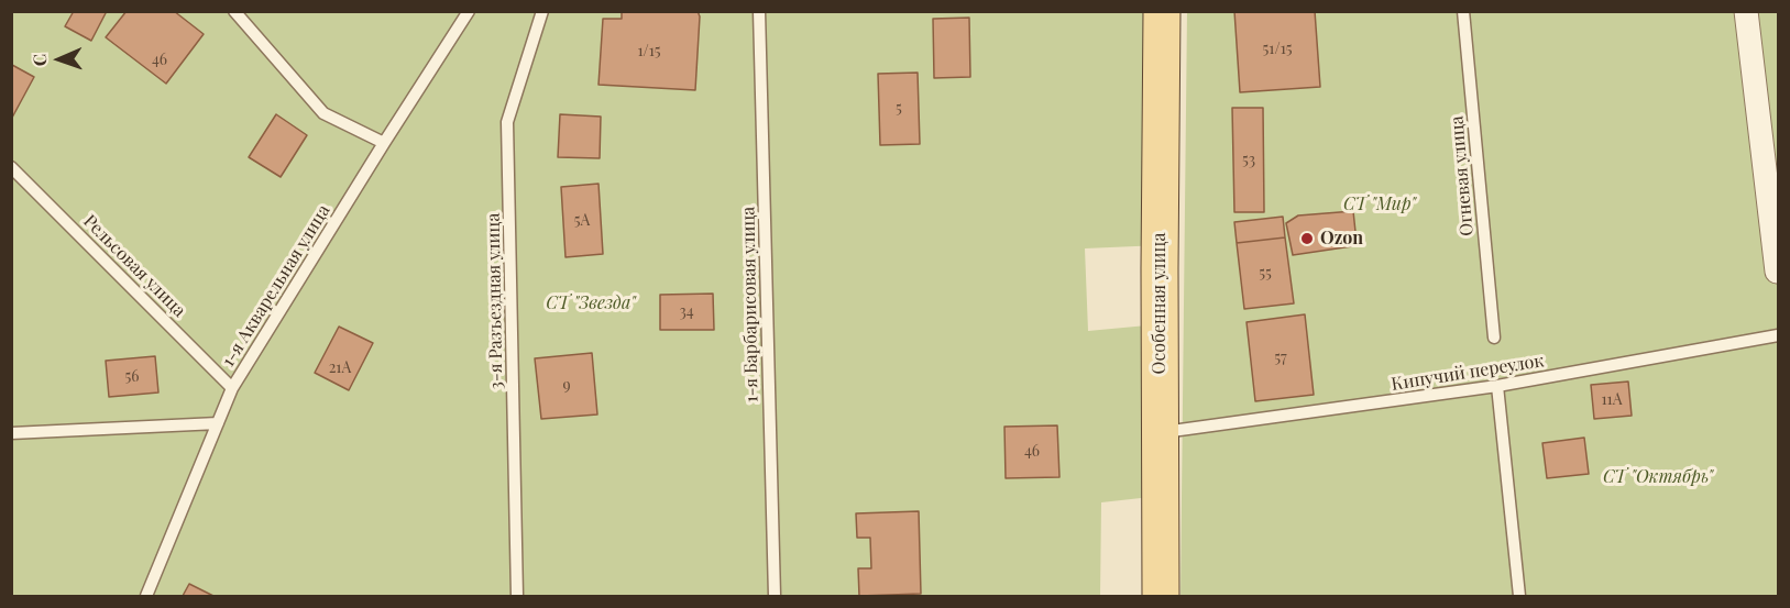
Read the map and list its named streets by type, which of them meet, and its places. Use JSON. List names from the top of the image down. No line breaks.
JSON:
{"streets":{"main road":["Особенная улица"],"lane":["Огневая улица","Рельсовая улица","1-я Акварельная улица","3-я Разъездная улица","1-я Барбарисовая улица","Кипучий переулок"]},"crossings":[["Рельсовая улица","1-я Акварельная улица"],["Особенная улица","Кипучий переулок"]],"parks":["СТ \"Мир\"","СТ \"Звезда\"","СТ \"Октябрь\""],"places":["Ozon"],"house_numbers":["51/15","1/15","46","5","53","5А","55","34","57","21А","56","9","11А","46"],"north":"left"}
